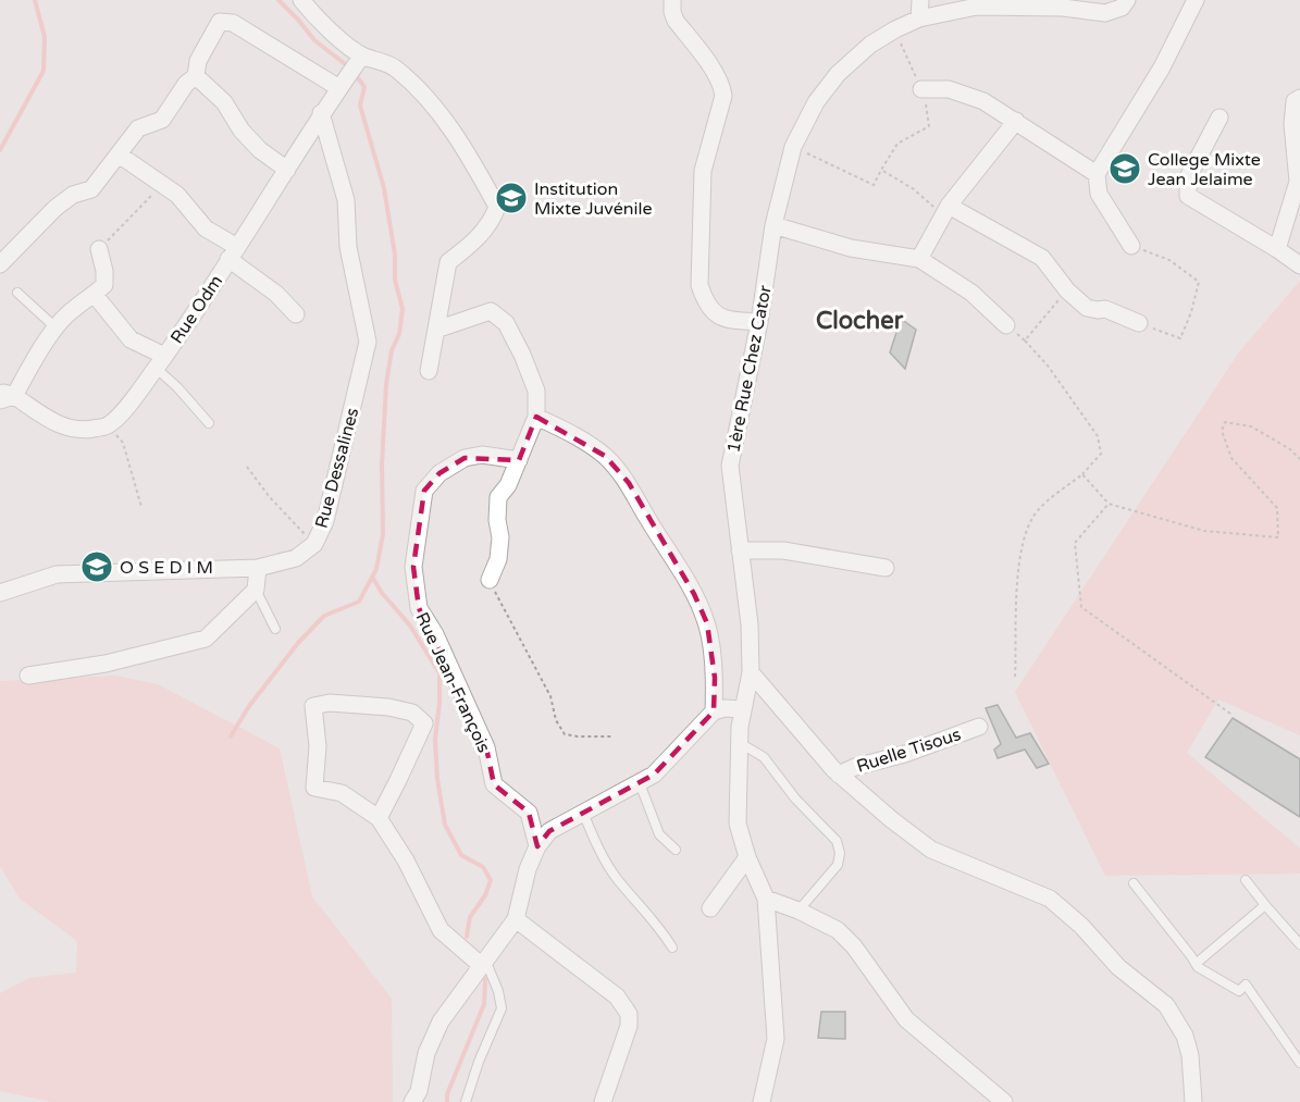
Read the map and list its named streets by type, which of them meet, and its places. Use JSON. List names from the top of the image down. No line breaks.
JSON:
{"streets":{"street":["Rue Odm","1ère Rue Chez Cator","Rue Dessalines","Rue Jean-François","Ruelle Tisous"]},"crossings":[["Rue Odm","Rue Dessalines"]],"districts":["Clocher"],"places":{"school or university":["College Mixte Jean Jelaime","Institution Mixte Juvénile","O S E D I M"]}}
